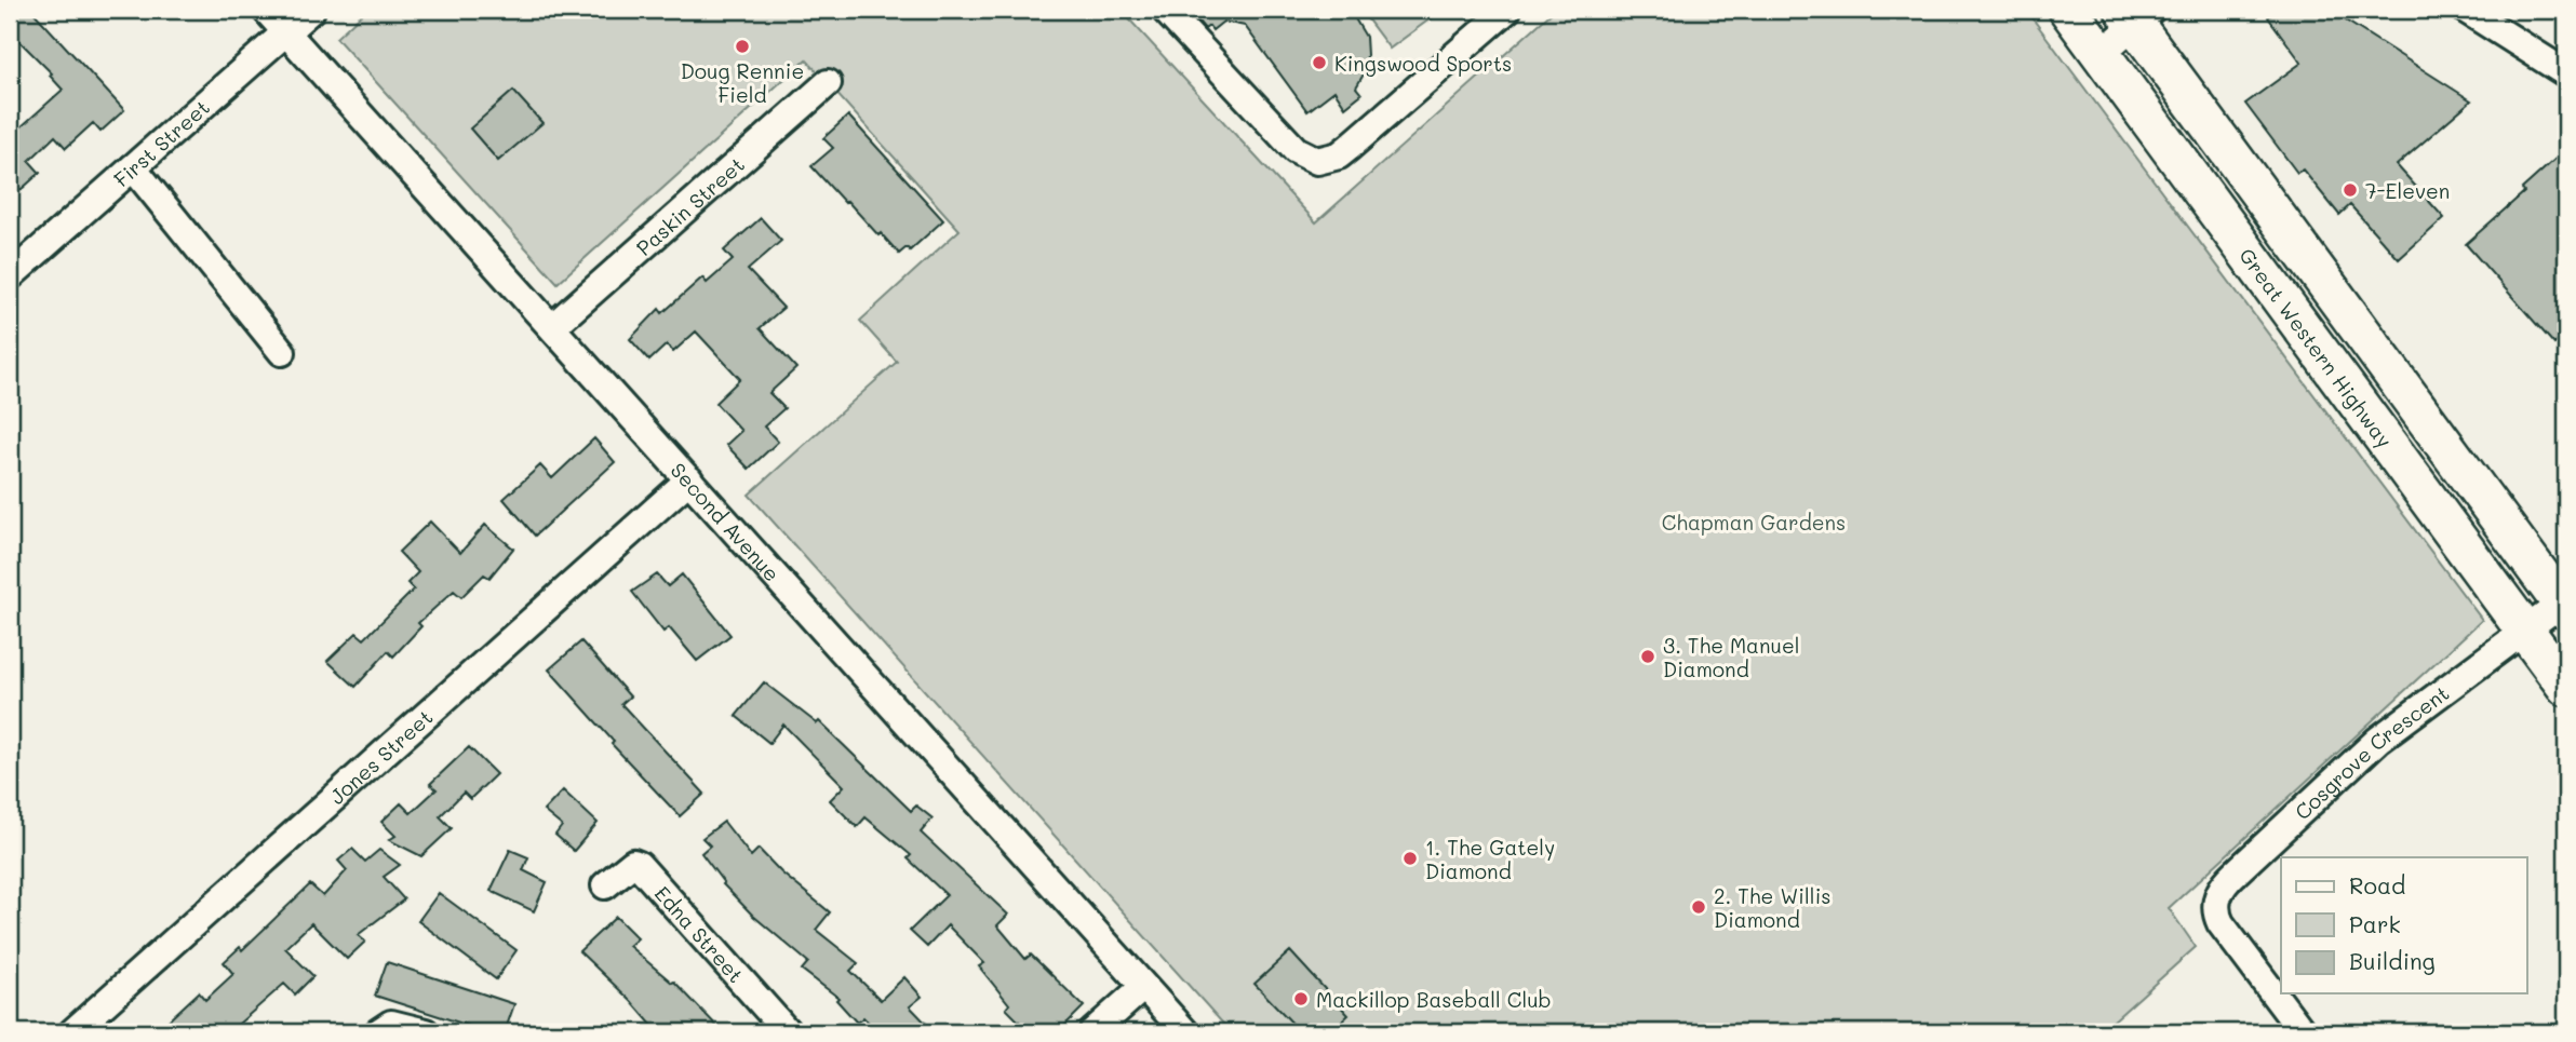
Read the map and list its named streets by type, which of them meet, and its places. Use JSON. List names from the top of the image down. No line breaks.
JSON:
{"streets":{"highway":["Great Western Highway"],"street":["First Street","Paskin Street","Second Avenue","Cosgrove Crescent","Jones Street","Edna Street"]},"crossings":[["First Street","Second Avenue"],["Paskin Street","Second Avenue"],["Great Western Highway","Cosgrove Crescent"],["Second Avenue","Jones Street"]],"parks":["Chapman Gardens"],"places":["Doug Rennie Field","Kingswood Sports","7-Eleven","3. The Manuel Diamond","1. The Gately Diamond","2. The Willis Diamond","Mackillop Baseball Club"],"legend":["Road","Park","Building"]}
